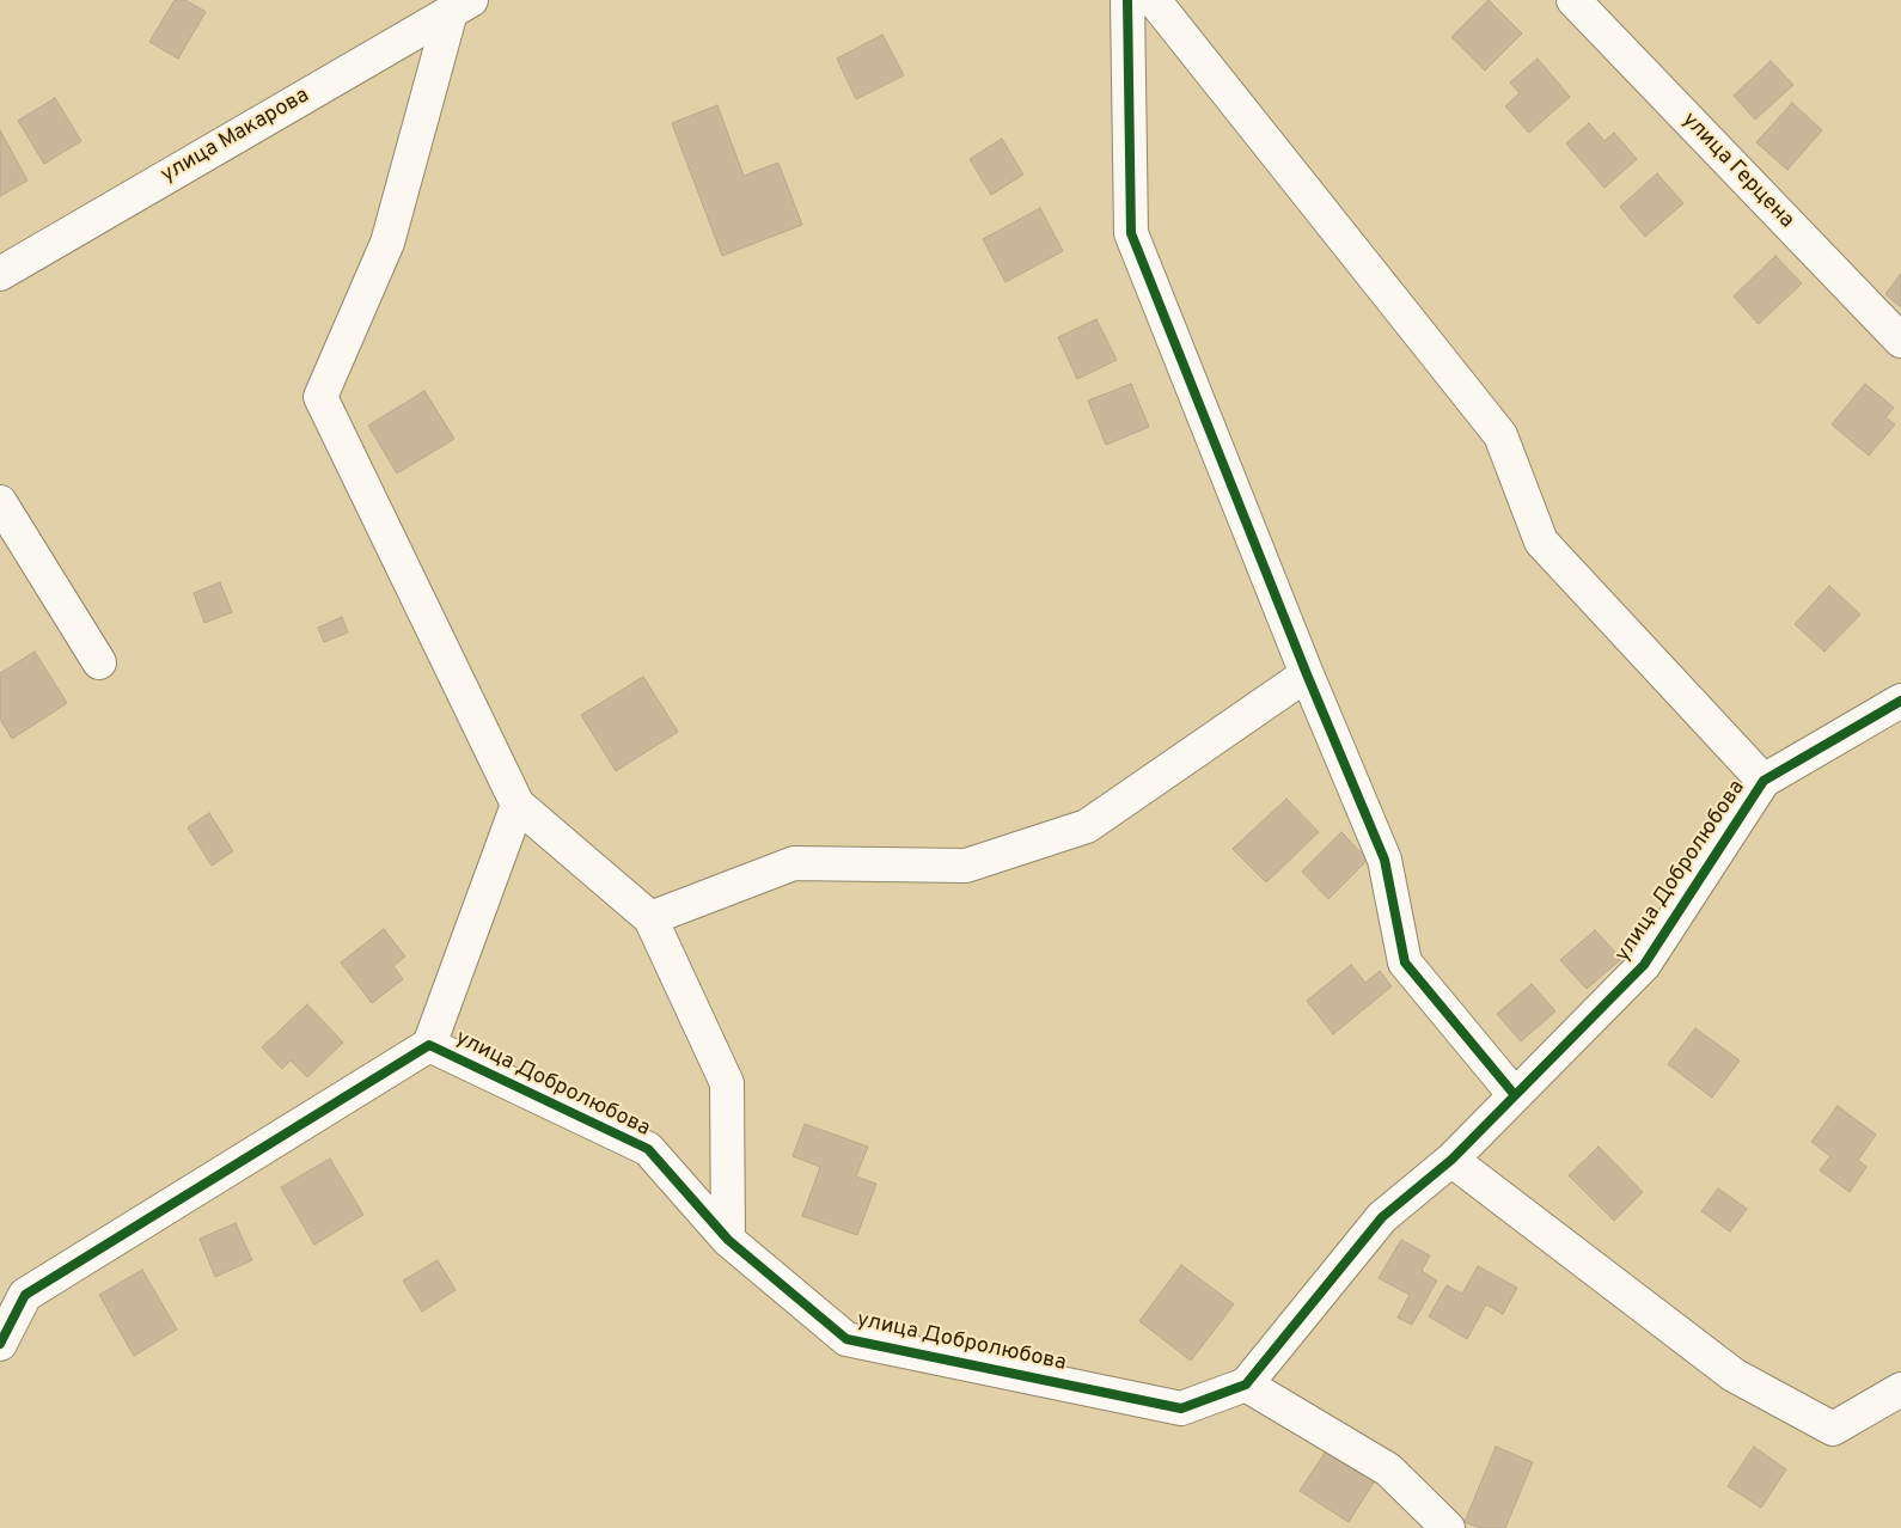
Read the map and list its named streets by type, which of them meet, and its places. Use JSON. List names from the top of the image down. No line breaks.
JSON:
{"streets":{"street":["улица Макарова","улица Герцена","улица Добролюбова"]}}
